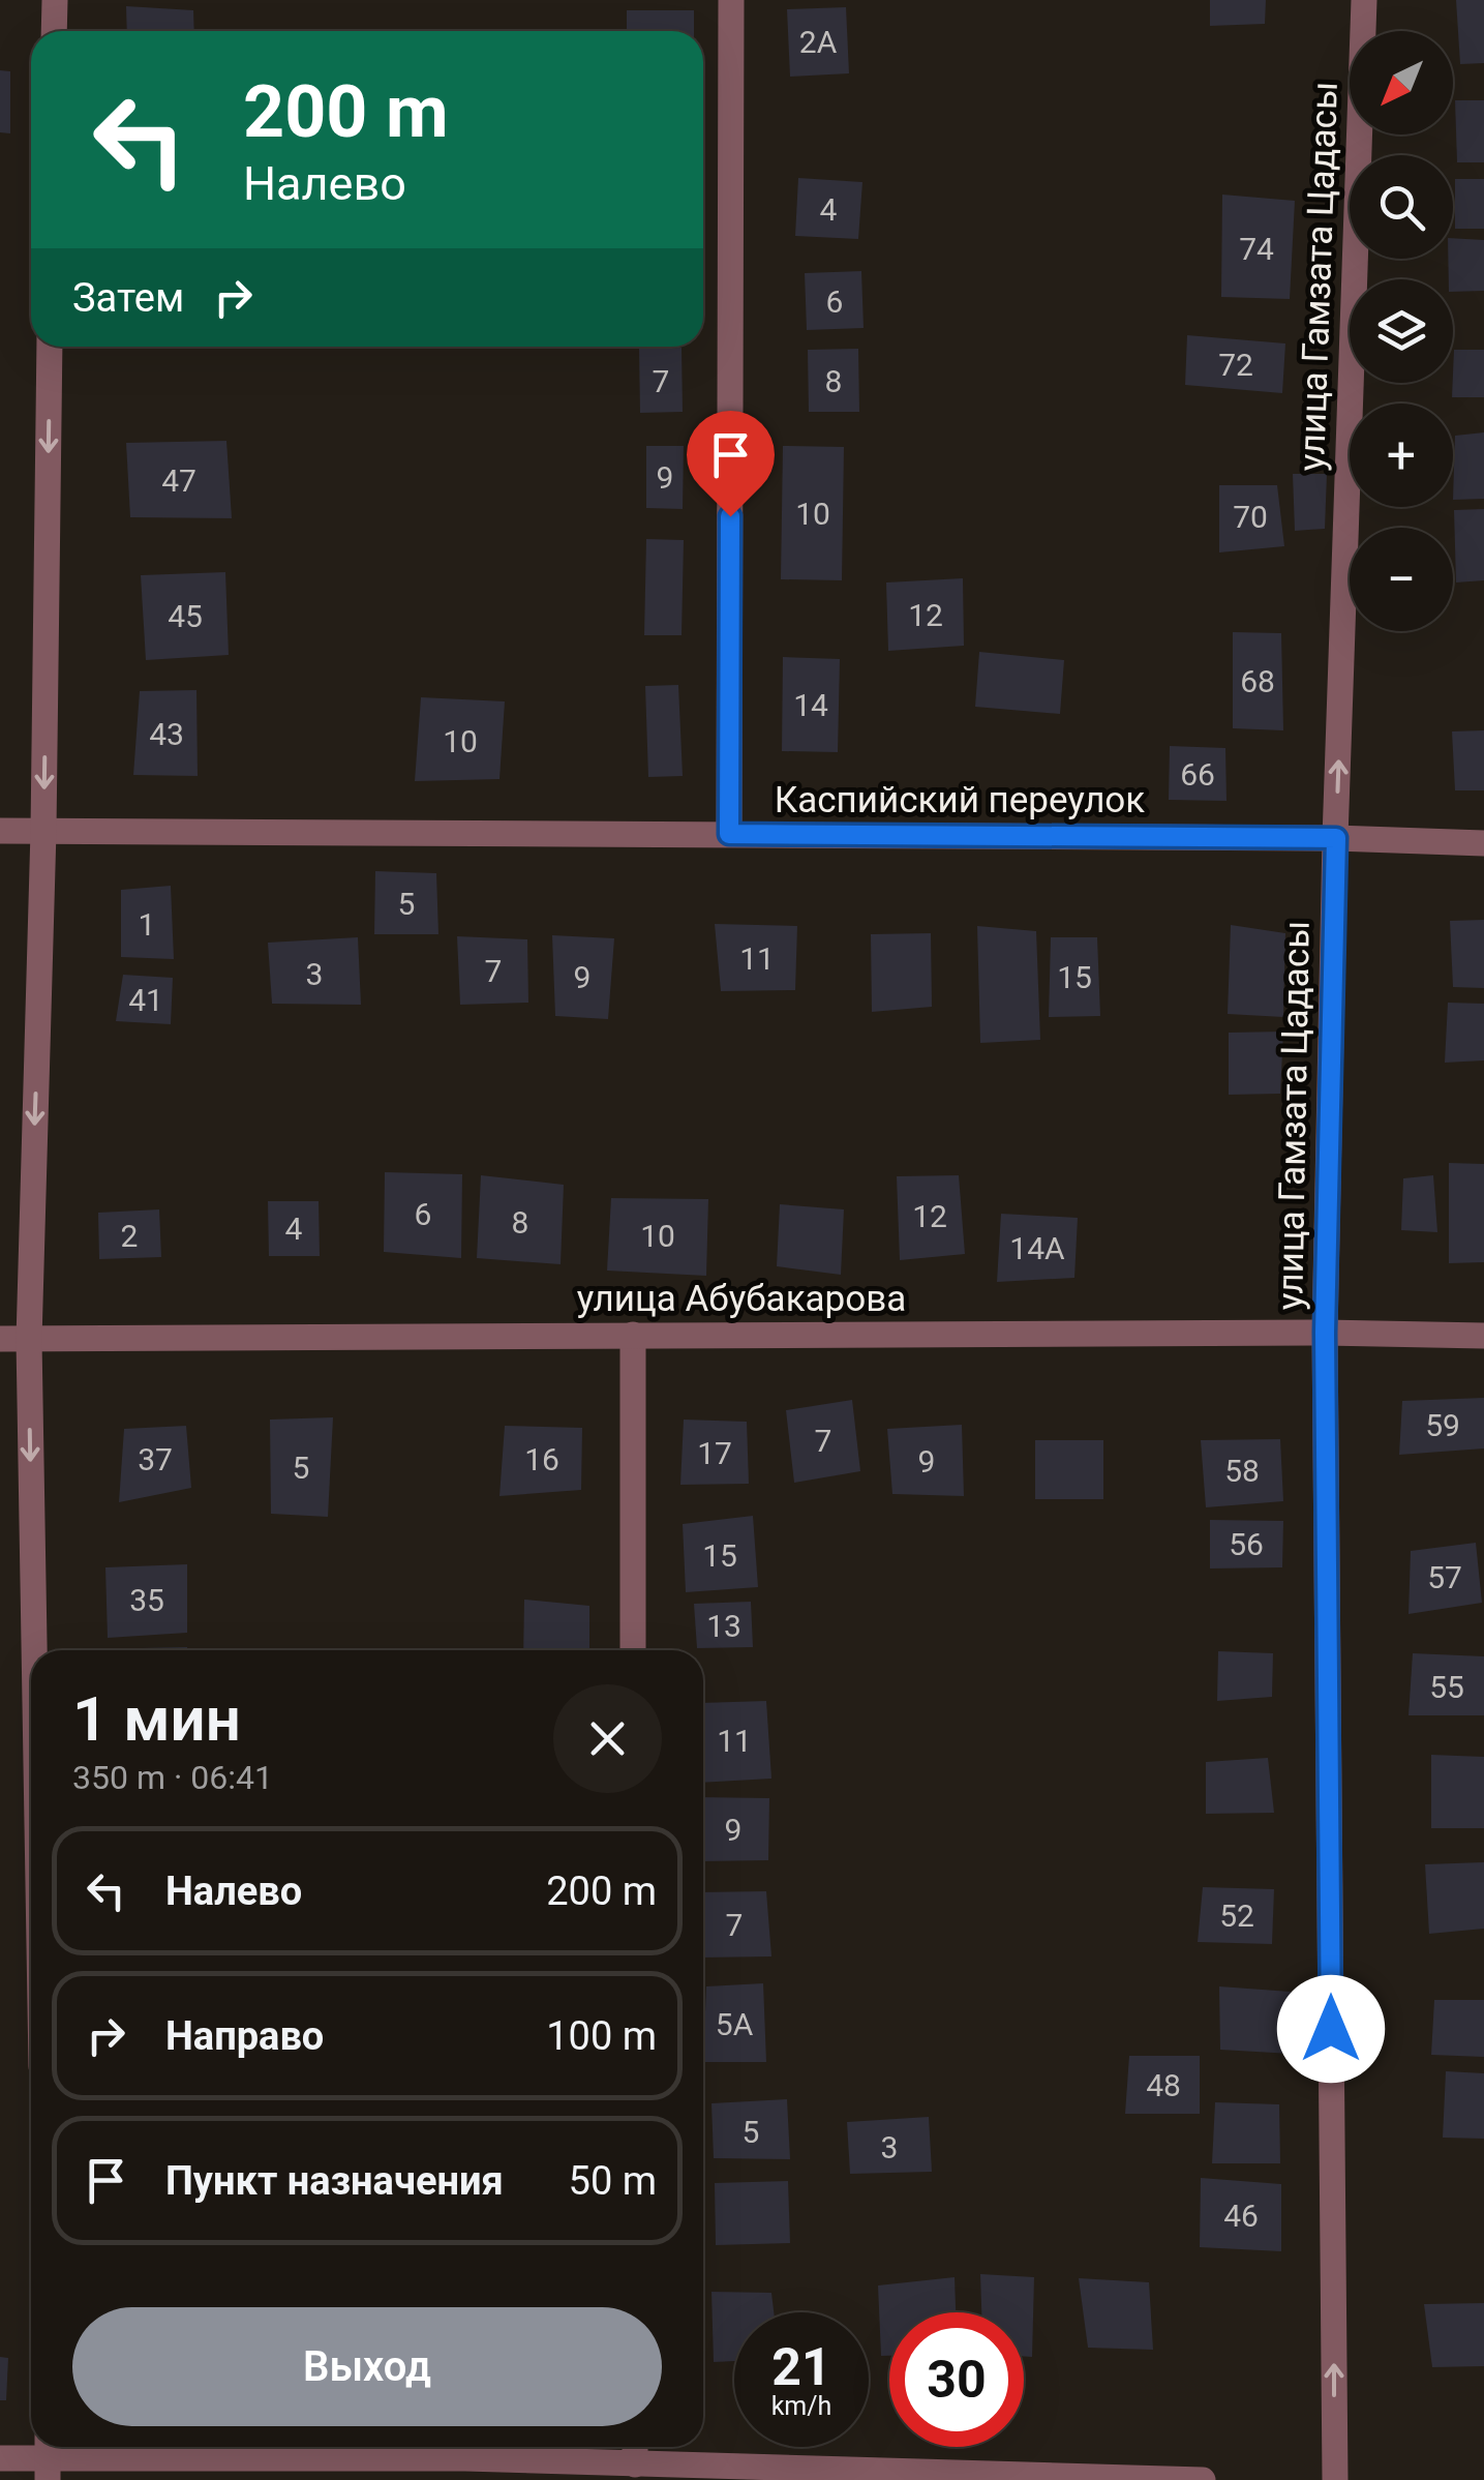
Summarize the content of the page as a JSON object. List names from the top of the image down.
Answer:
{
  "streets": {
    "street": ["улица Гамзата Цадасы", "Каспийский переулок", "улица Абубакарова"]
  },
  "crossings": [
    ["улица Гамзата Цадасы", "Каспийский переулок"],
    ["улица Гамзата Цадасы", "улица Абубакарова"]
  ],
  "one_way": ["улица Гамзата Цадасы"],
  "house_numbers": [
    "2А",
    "4",
    "74",
    "6",
    "72",
    "7",
    "8",
    "9",
    "47",
    "10",
    "70",
    "12",
    "45",
    "68",
    "14",
    "43",
    "10",
    "66",
    "5",
    "1",
    "11",
    "7",
    "3",
    "9",
    "15",
    "41",
    "6",
    "12",
    "8",
    "4",
    "2",
    "10",
    "14А",
    "59",
    "7",
    "17",
    "37",
    "16",
    "9",
    "5",
    "58",
    "56",
    "15",
    "57",
    "35",
    "13",
    "55",
    "11",
    "9",
    "52",
    "7",
    "5А",
    "48",
    "5",
    "3",
    "46"
  ],
  "north": "bottom left",
  "page": {
    "map_buttons": ["+", "−"],
    "turn": ["200 m", "Налево"],
    "then": "Затем",
    "heading": ["1 мин", "350 m · 06:41"],
    "list": [
      {
        "name": "Налево",
        "value": "200 m"
      },
      {
        "name": "Направо",
        "value": "100 m"
      },
      {
        "name": "Пункт назначения",
        "value": "50 m"
      }
    ],
    "buttons": "Выход",
    "speed": "21 km/h",
    "limit": "30"
  }
}
